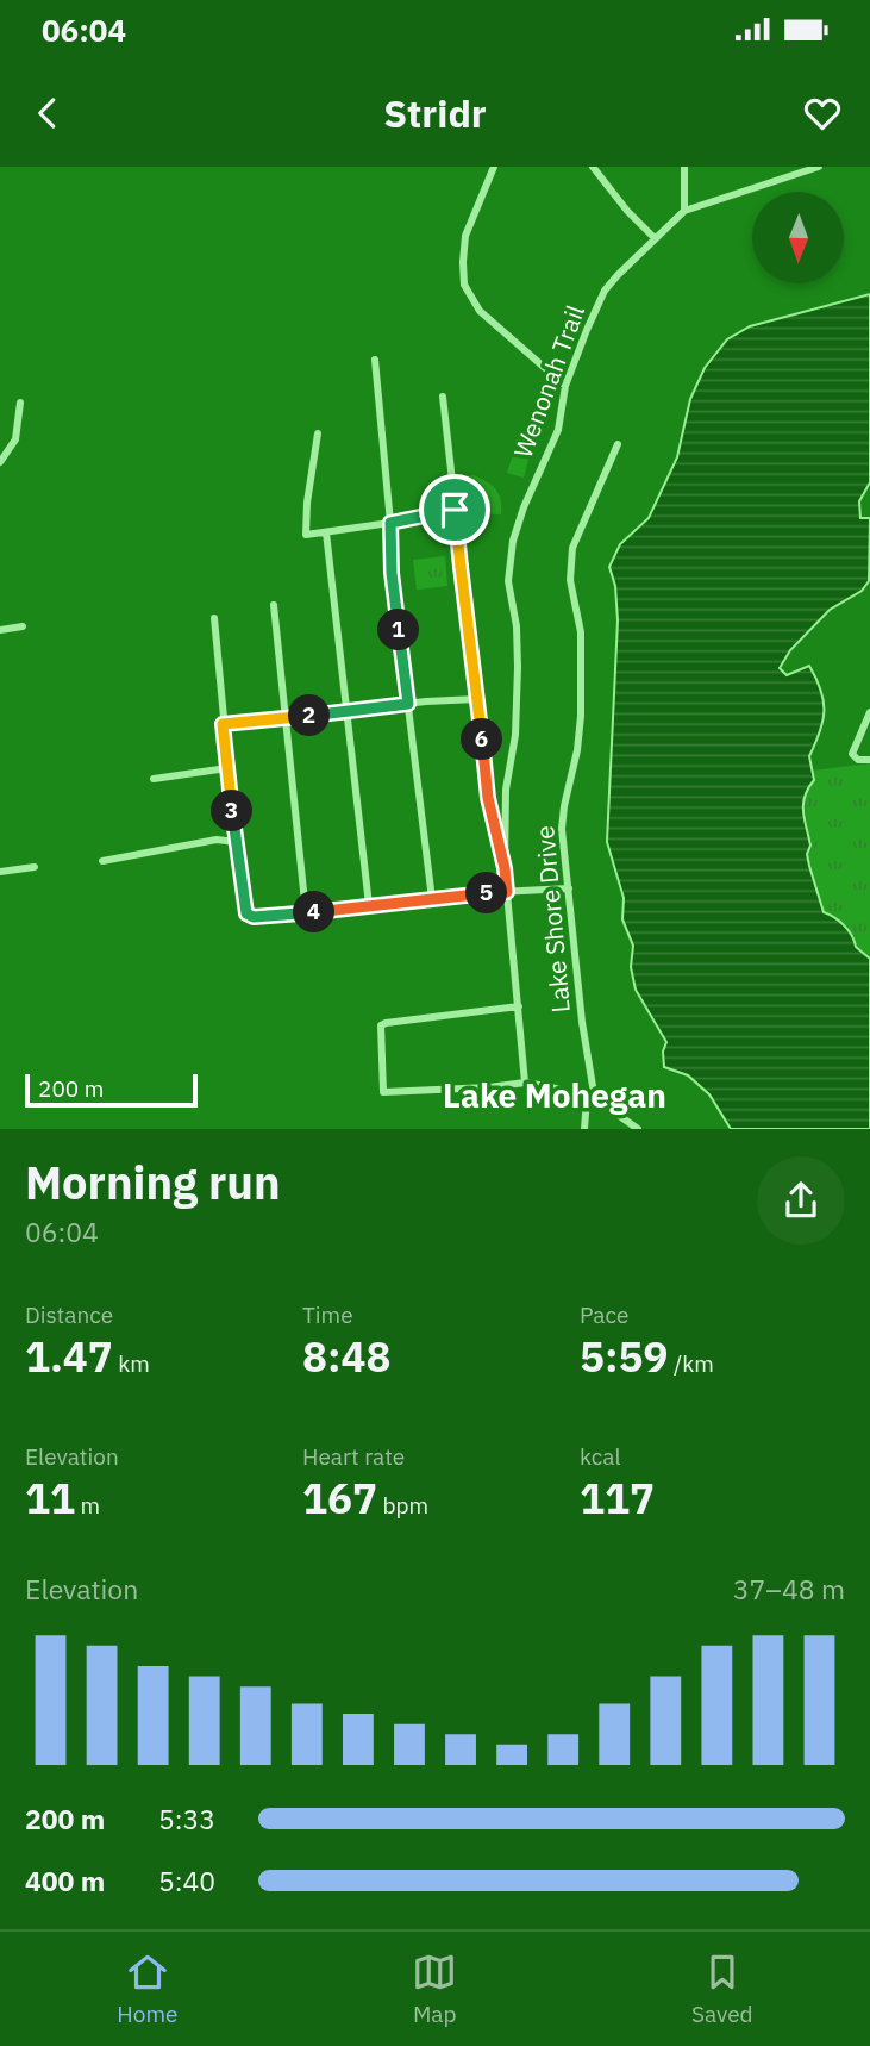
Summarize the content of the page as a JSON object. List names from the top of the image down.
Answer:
{
  "streets": {
    "street": ["Wenonah Trail", "Lake Shore Drive"]
  },
  "districts": ["Lake Mohegan"],
  "scale_bar": "200 m",
  "north": "bottom",
  "page": {
    "status": "06:04",
    "header": "Stridr",
    "pins": [
      "1",
      "2",
      "6",
      "3",
      "5",
      "4"
    ],
    "scale": "200 m",
    "heading": ["Morning run", "06:04"],
    "stats": [
      ["Distance", "1.47 km"],
      ["Time", "8:48"],
      ["Pace", "5:59 /km"],
      ["Elevation", "11 m"],
      ["Heart rate", "167 bpm"],
      ["kcal", "117"]
    ],
    "chart": ["Elevation", "37–48 m"],
    "list": [
      {
        "name": "200 m",
        "note": "5:33"
      },
      {
        "name": "400 m",
        "note": "5:40"
      }
    ],
    "tabs": ["Home", "Map", "Saved"]
  }
}
